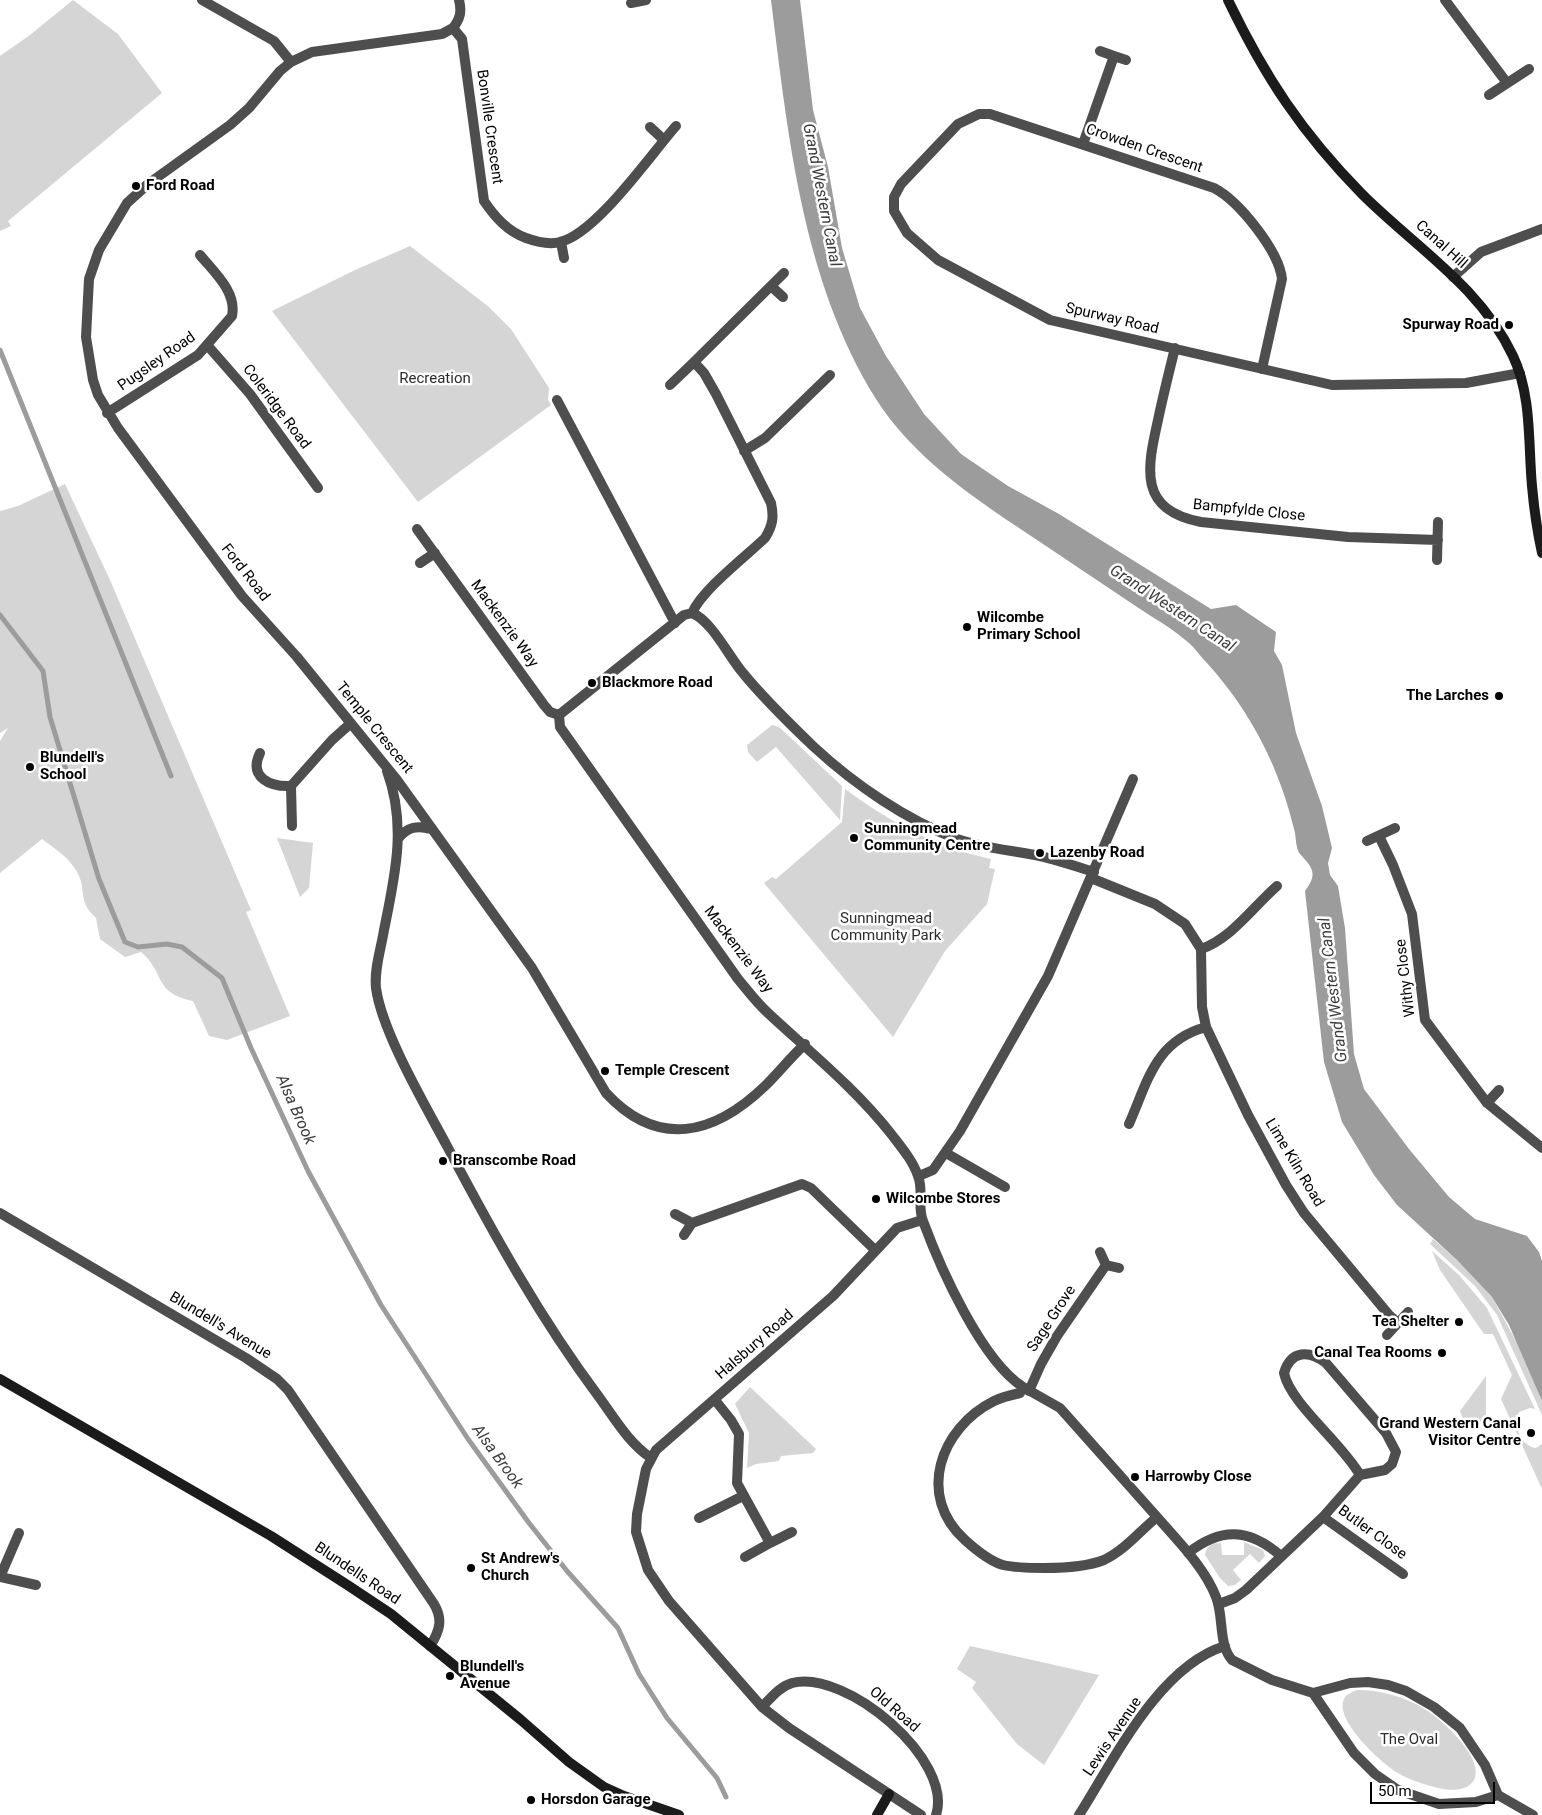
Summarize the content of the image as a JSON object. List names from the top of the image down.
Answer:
{
  "streets": {
    "street": [
      "Bonville Crescent",
      "Crowden Crescent",
      "Canal Hill",
      "Spurway Road",
      "Pugsley Road",
      "Coleridge Road",
      "Bampfylde Close",
      "Ford Road",
      "Mackenzie Way",
      "Temple Crescent",
      "Withy Close",
      "Lime Kiln Road",
      "Sage Grove",
      "Blundell's Avenue",
      "Halsbury Road",
      "Butler Close",
      "Blundells Road",
      "Old Road",
      "Lewis Avenue"
    ]
  },
  "crossings": [
    ["Bonville Crescent", "Ford Road"],
    ["Crowden Crescent", "Spurway Road"],
    ["Canal Hill", "Spurway Road"],
    ["Spurway Road", "Bampfylde Close"],
    ["Pugsley Road", "Coleridge Road"],
    ["Pugsley Road", "Ford Road"],
    ["Ford Road", "Temple Crescent"],
    ["Mackenzie Way", "Temple Crescent"],
    ["Mackenzie Way", "Sage Grove"],
    ["Mackenzie Way", "Halsbury Road"],
    ["Blundell's Avenue", "Blundells Road"]
  ],
  "water": ["Grand Western Canal", "Alsa Brook"],
  "parks": ["Recreation", "Sunningmead Community Park", "The Oval"],
  "places": [
    "Ford Road",
    "Spurway Road",
    "Wilcombe Primary School",
    "Blackmore Road",
    "The Larches",
    "Blundell's School",
    "Sunningmead Community Centre",
    "Lazenby Road",
    "Temple Crescent",
    "Branscombe Road",
    "Wilcombe Stores",
    "Tea Shelter",
    "Canal Tea Rooms",
    "Grand Western Canal Visitor Centre",
    "Harrowby Close",
    "St Andrew's Church",
    "Blundell's Avenue",
    "Horsdon Garage"
  ],
  "scale_bar": "50 m"
}
